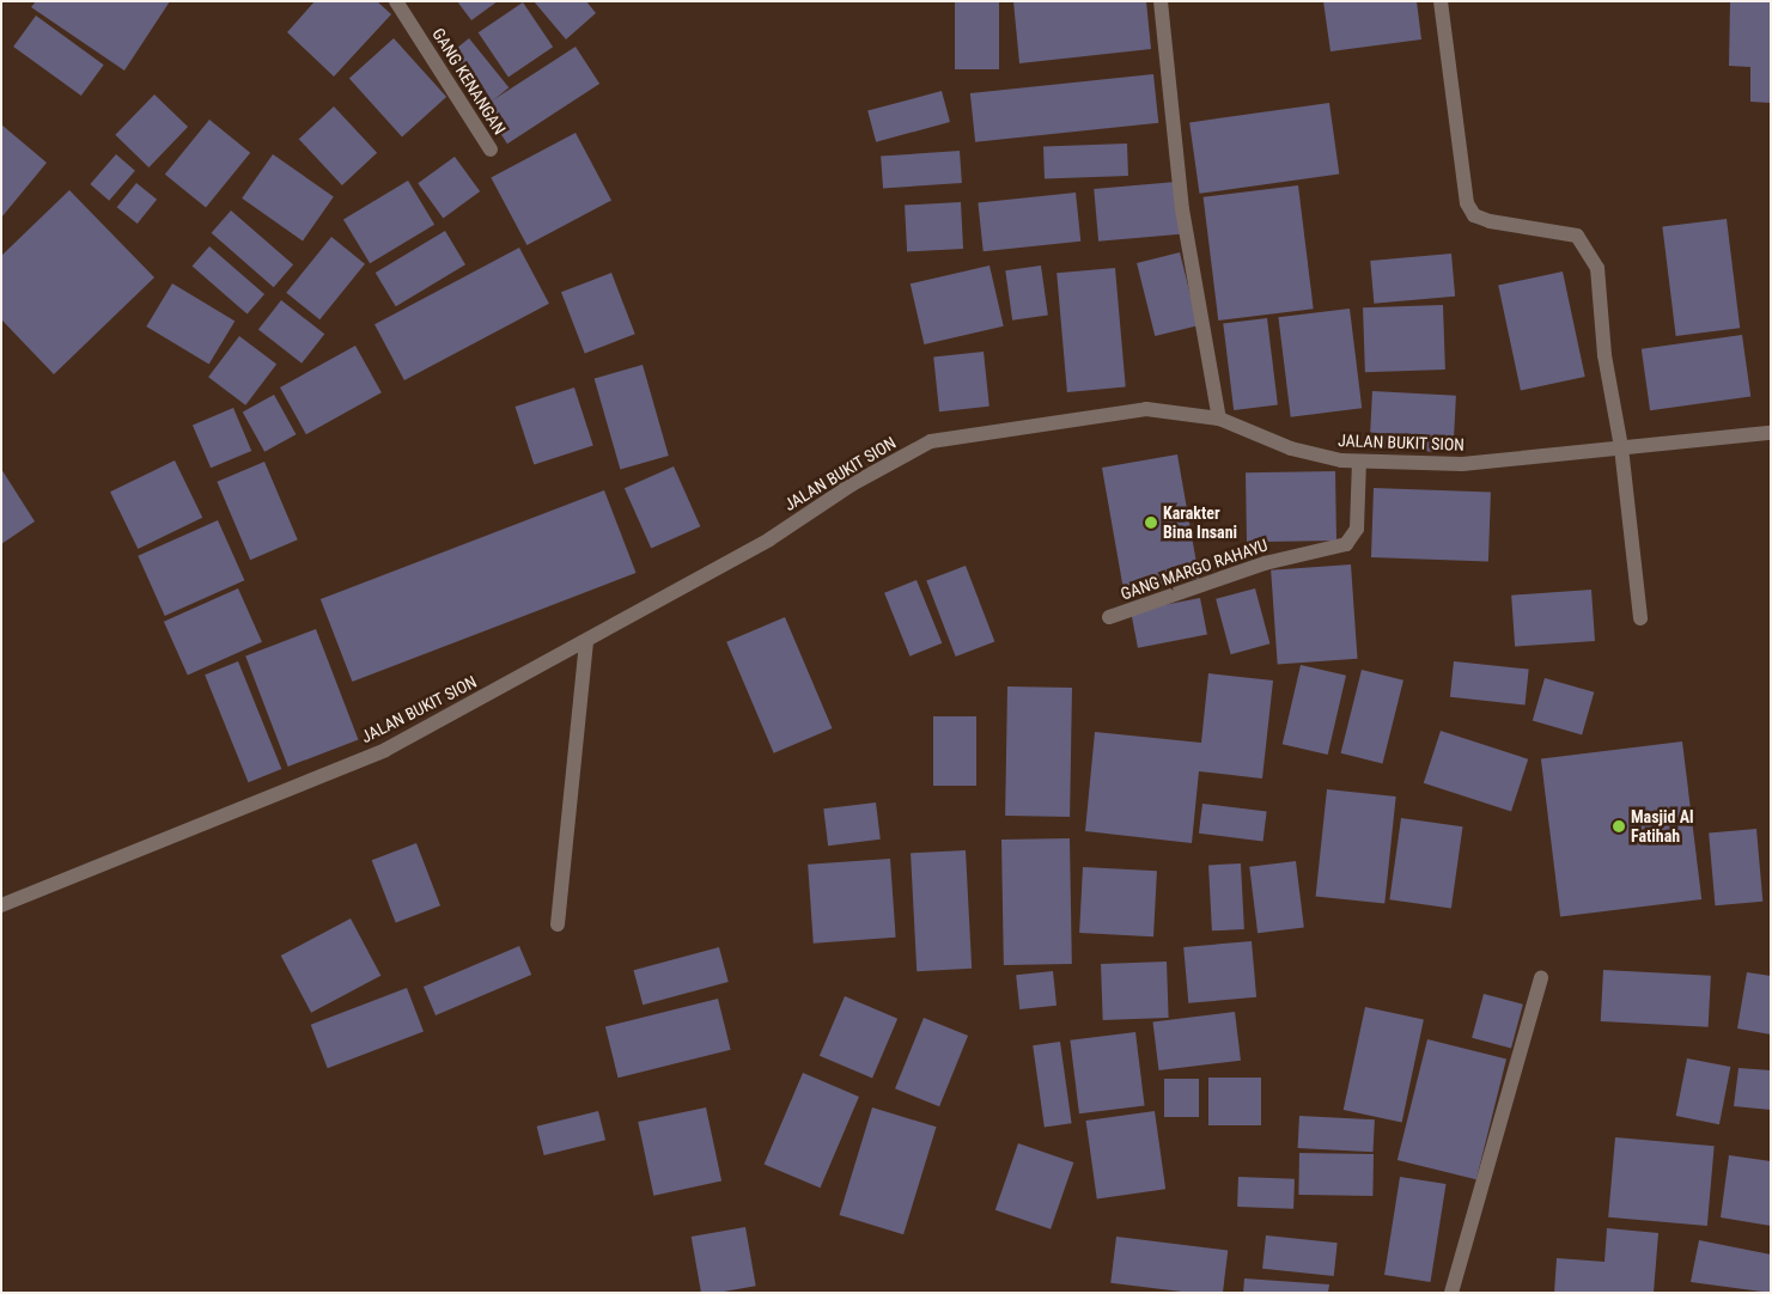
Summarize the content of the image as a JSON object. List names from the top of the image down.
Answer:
{
  "streets": {
    "street": ["GANG KENANGAN", "JALAN BUKIT SION", "GANG MARGO RAHAYU"]
  },
  "crossings": [
    ["JALAN BUKIT SION", "GANG MARGO RAHAYU"]
  ],
  "places": ["Karakter Bina Insani", "Masjid Al Fatihah"]
}
